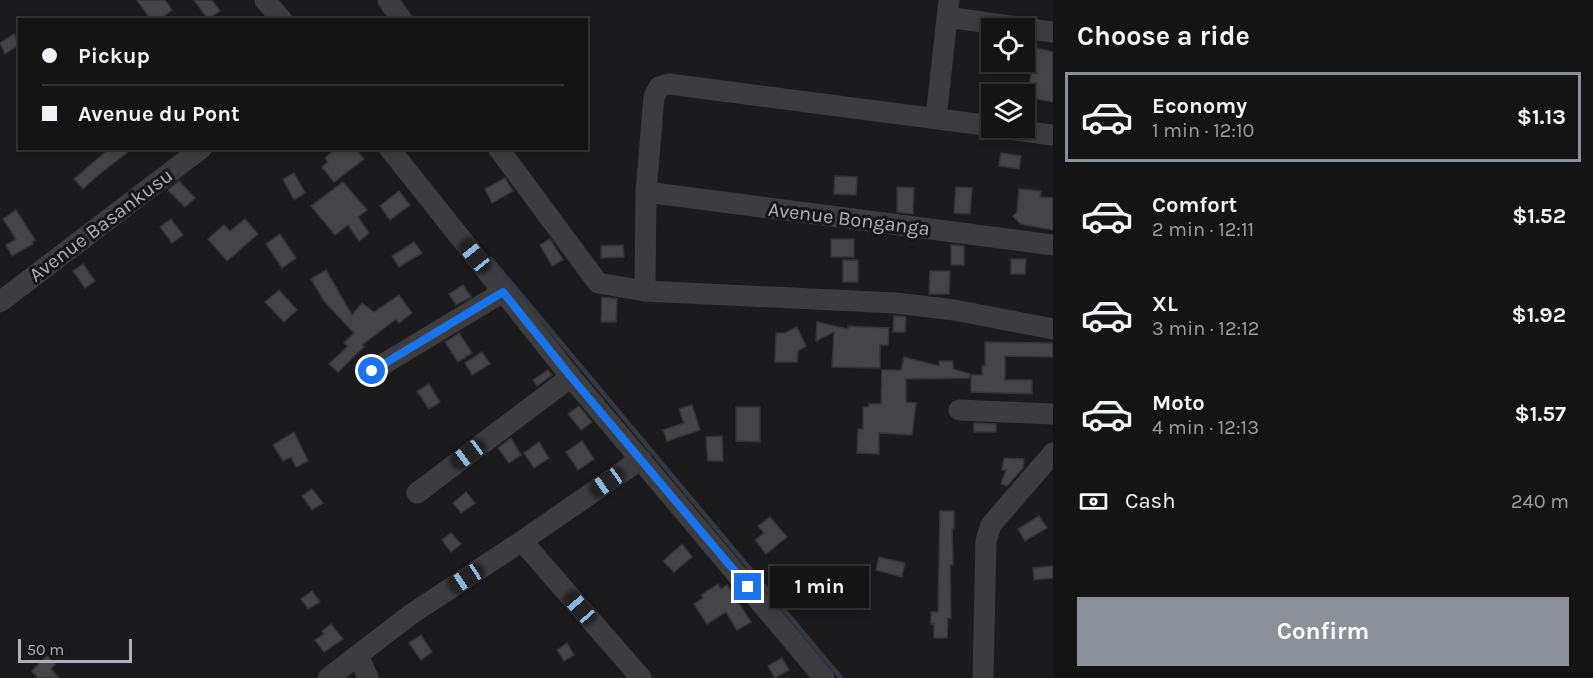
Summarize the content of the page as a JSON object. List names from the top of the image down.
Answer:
{
  "streets": {
    "street": ["Avenue Bonganga", "Avenue Basankusu"]
  },
  "scale_bar": "50 m",
  "page": {
    "heading": "Choose a ride",
    "banner": ["Pickup", "Avenue du Pont"],
    "list": [
      {
        "name": "Economy",
        "note": "1 min · 12:10",
        "value": "$1.13"
      },
      {
        "name": "Comfort",
        "note": "2 min · 12:11",
        "value": "$1.52"
      },
      {
        "name": "XL",
        "note": "3 min · 12:12",
        "value": "$1.92"
      },
      {
        "name": "Moto",
        "note": "4 min · 12:13",
        "value": "$1.57"
      }
    ],
    "pay": ["Cash", "240 m"],
    "bubble": "1 min",
    "buttons": "Confirm",
    "scale": "50 m"
  }
}
